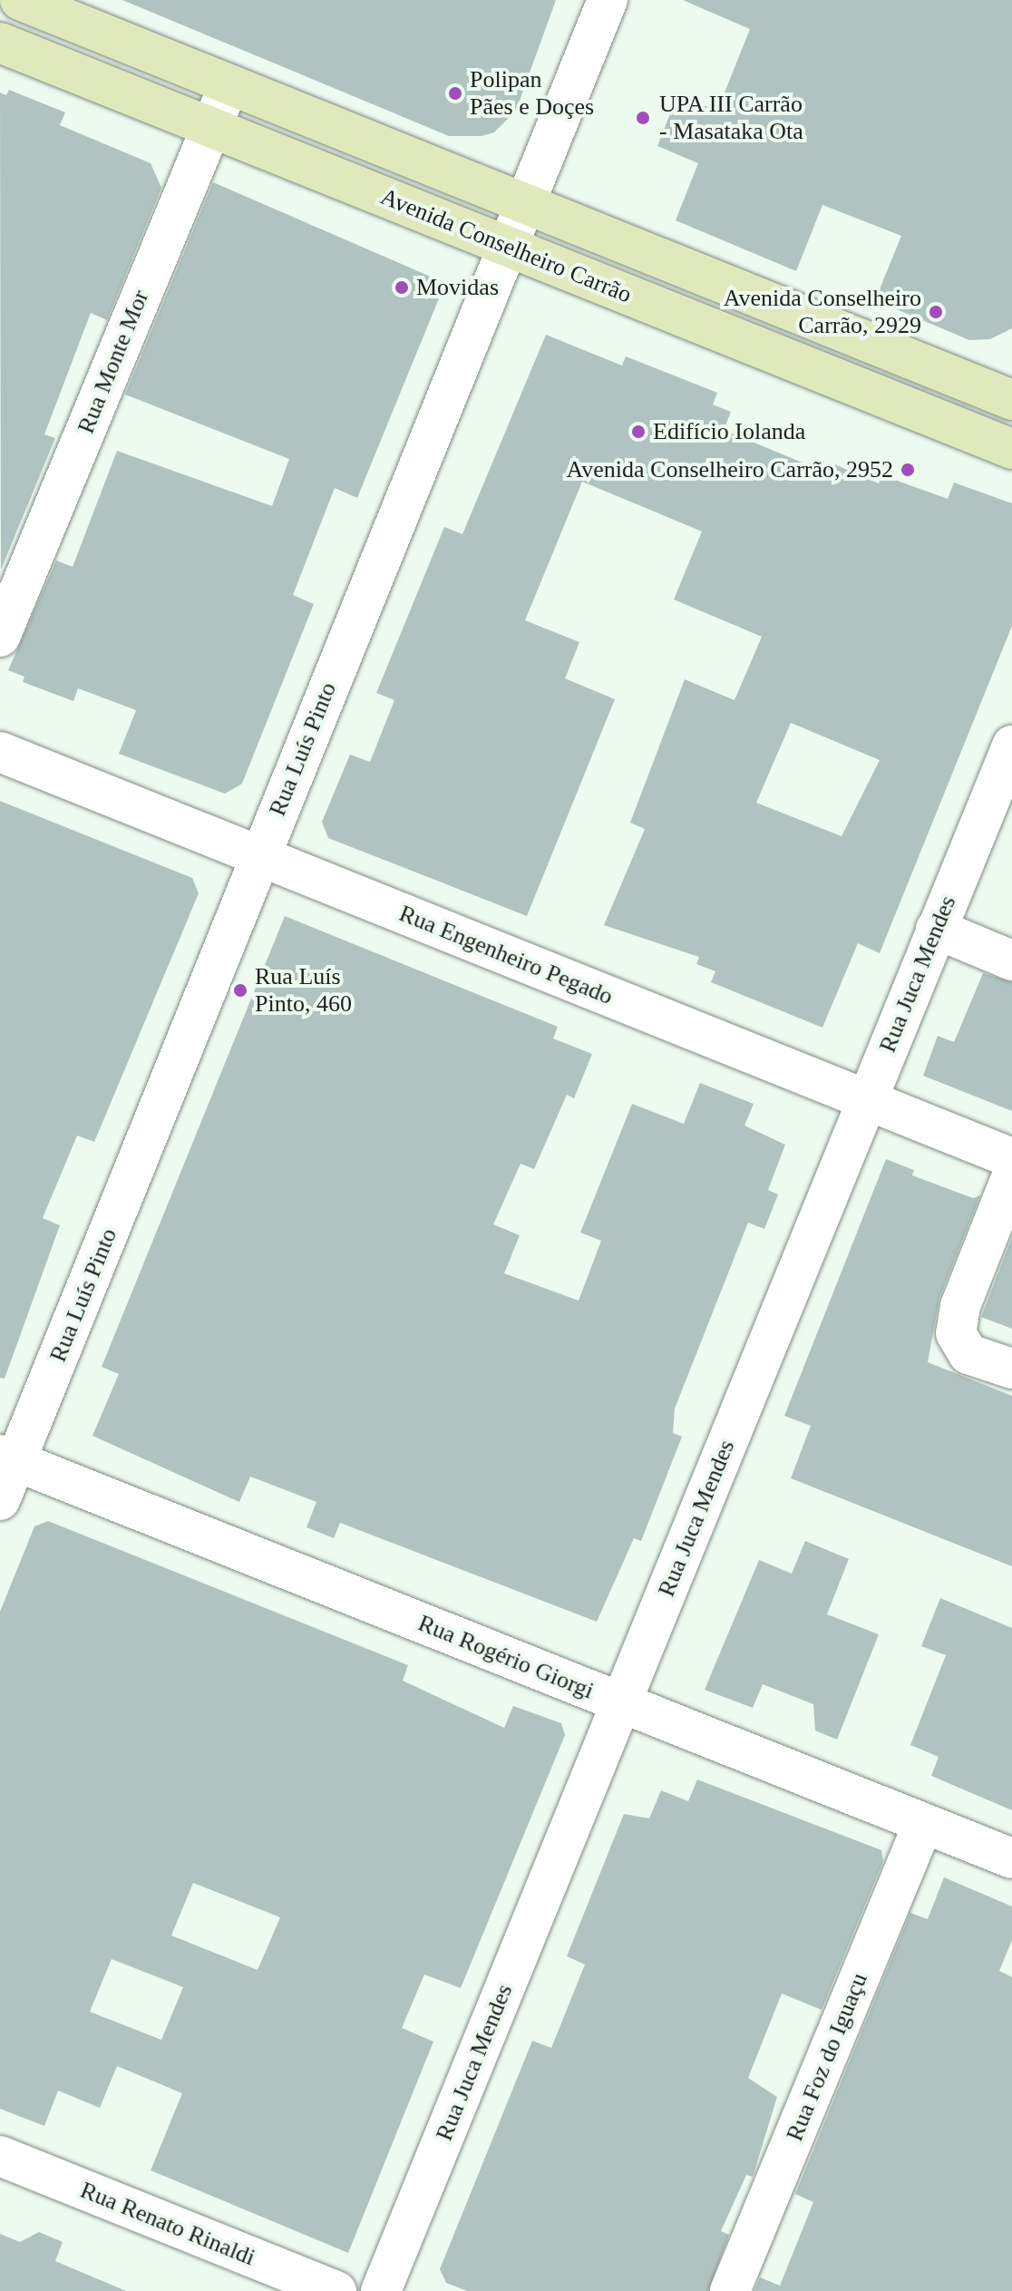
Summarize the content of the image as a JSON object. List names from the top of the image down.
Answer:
{
  "streets": {
    "main road": ["Avenida Conselheiro Carrão"],
    "street": [
      "Rua Monte Mor",
      "Rua Luís Pinto",
      "Rua Engenheiro Pegado",
      "Rua Juca Mendes",
      "Rua Rogério Giorgi",
      "Rua Foz do Iguaçu",
      "Rua Renato Rinaldi"
    ]
  },
  "crossings": [
    ["Avenida Conselheiro Carrão", "Rua Monte Mor"],
    ["Avenida Conselheiro Carrão", "Rua Luís Pinto"],
    ["Rua Luís Pinto", "Rua Engenheiro Pegado"],
    ["Rua Luís Pinto", "Rua Rogério Giorgi"],
    ["Rua Engenheiro Pegado", "Rua Juca Mendes"],
    ["Rua Juca Mendes", "Rua Rogério Giorgi"],
    ["Rua Rogério Giorgi", "Rua Foz do Iguaçu"]
  ],
  "places": [
    "Polipan Pães e Doçes",
    "UPA III Carrão - Masataka Ota",
    "Movidas",
    "Avenida Conselheiro Carrão, 2929",
    "Edifício Iolanda",
    "Avenida Conselheiro Carrão, 2952",
    "Rua Luís Pinto, 460"
  ]
}
